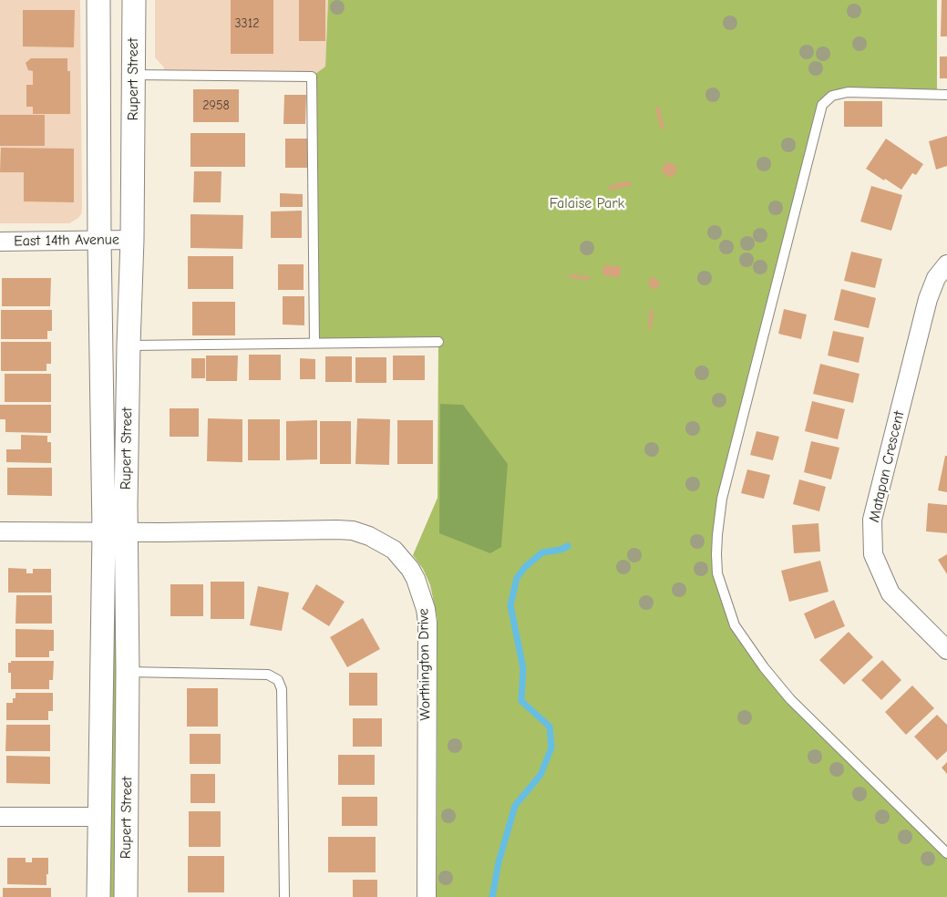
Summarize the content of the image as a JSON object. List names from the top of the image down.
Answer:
{
  "streets": {
    "street": [
      "Rupert Street",
      "East 14th Avenue",
      "Matapan Crescent",
      "Worthington Drive"
    ]
  },
  "crossings": [
    ["Rupert Street", "East 14th Avenue"],
    ["Rupert Street", "Worthington Drive"]
  ],
  "parks": ["Falaise Park"],
  "house_numbers": ["3312", "2958"]
}
